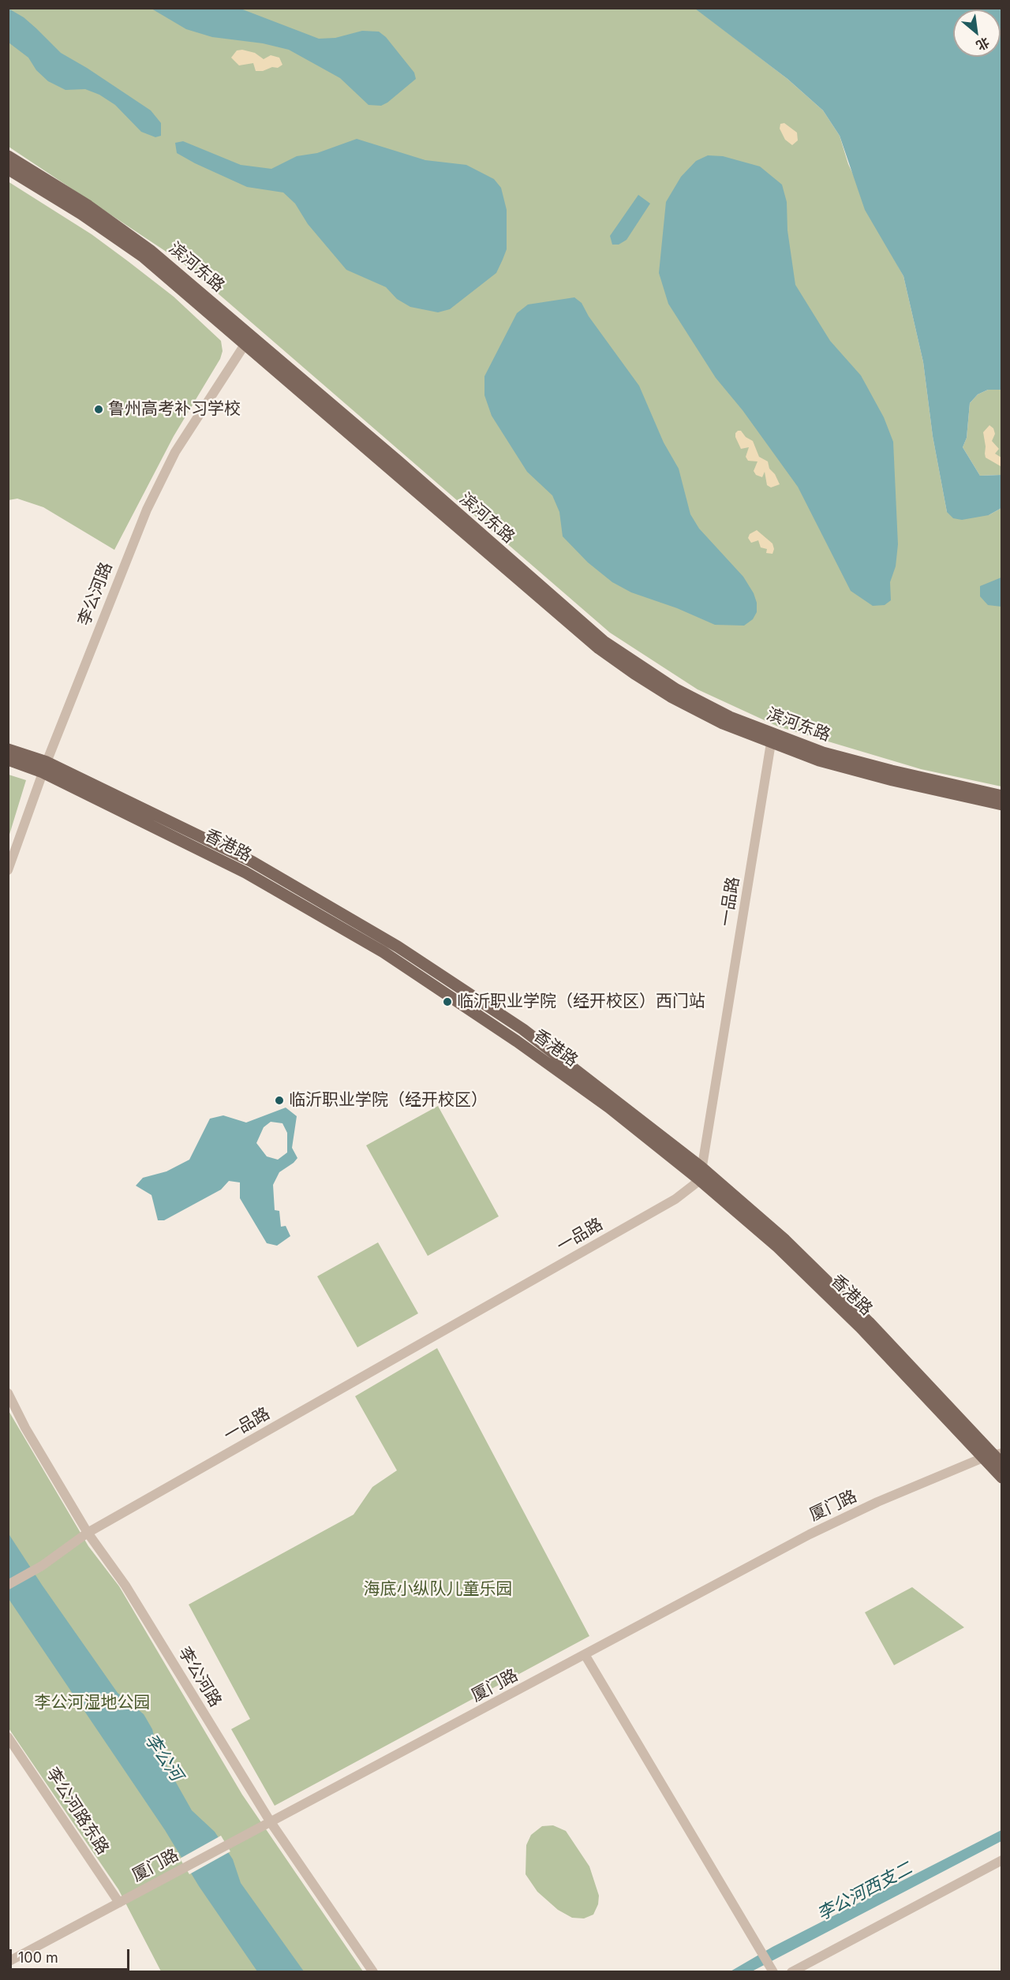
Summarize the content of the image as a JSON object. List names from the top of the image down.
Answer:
{
  "streets": {
    "main road": ["滨河东路", "香港路"],
    "street": [
      "李公河路",
      "一品路",
      "厦门路",
      "李公河路东路"
    ]
  },
  "crossings": [
    ["滨河东路", "李公河路"],
    ["滨河东路", "一品路"],
    ["李公河路", "香港路"],
    ["李公河路", "一品路"],
    ["李公河路", "厦门路"],
    ["香港路", "一品路"],
    ["香港路", "厦门路"],
    ["厦门路", "李公河路东路"]
  ],
  "water": ["李公河", "李公河西支二"],
  "parks": ["海底小纵队儿童乐园", "李公河湿地公园"],
  "places": ["鲁州高考补习学校", "临沂职业学院（经开校区）西门站", "临沂职业学院（经开校区）"],
  "scale_bar": "100 m",
  "north": "bottom right"
}
